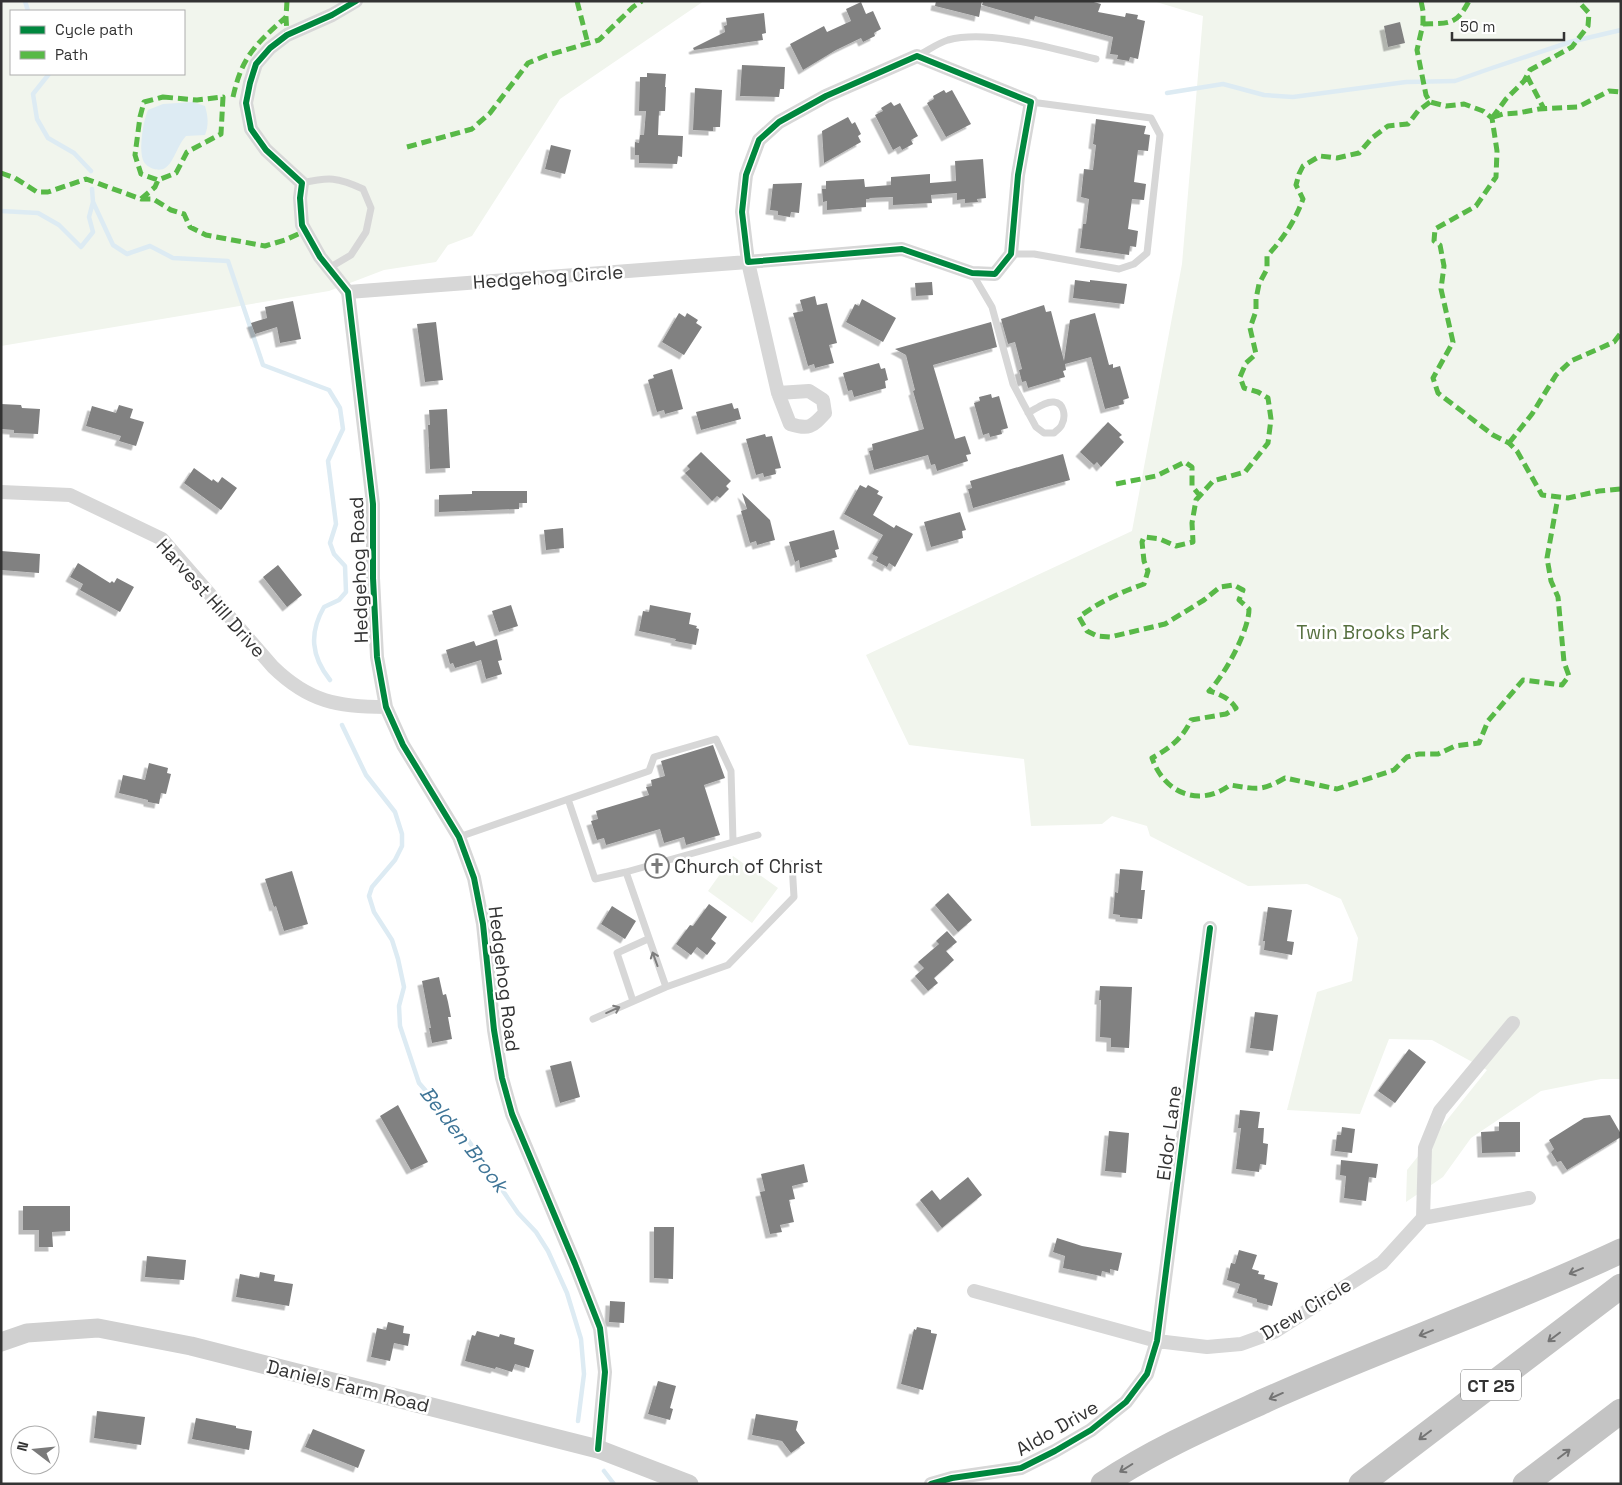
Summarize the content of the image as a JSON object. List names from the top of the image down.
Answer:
{
  "streets": {
    "highway": ["CT 25"],
    "main road": ["Daniels Farm Road"],
    "street": [
      "Hedgehog Circle",
      "Hedgehog Road",
      "Harvest Hill Drive",
      "Eldor Lane",
      "Drew Circle",
      "Aldo Drive"
    ]
  },
  "crossings": [
    ["Hedgehog Circle", "Hedgehog Road"],
    ["Hedgehog Road", "Harvest Hill Drive"],
    ["Hedgehog Road", "Daniels Farm Road"],
    ["Eldor Lane", "Drew Circle"],
    ["Eldor Lane", "Aldo Drive"],
    ["Drew Circle", "Aldo Drive"]
  ],
  "water": ["Belden Brook"],
  "parks": ["Twin Brooks Park"],
  "places": {
    "church": ["Church of Christ"]
  },
  "legend": ["Cycle path", "Path"],
  "scale_bar": "50 m",
  "north": "left"
}
